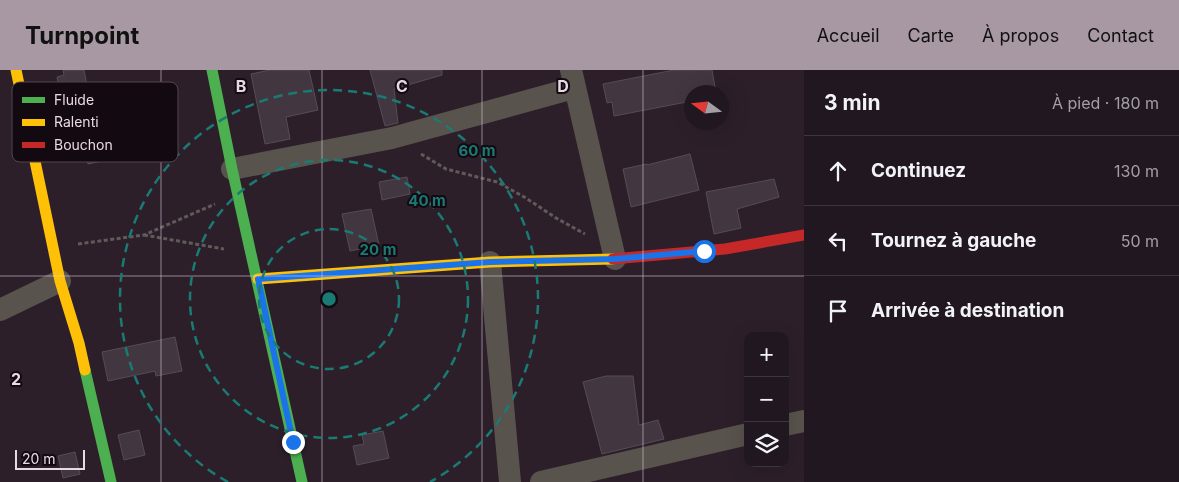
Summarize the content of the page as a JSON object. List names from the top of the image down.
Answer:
{
  "legend": ["Fluide", "Ralenti", "Bouchon"],
  "scale_bar": "20 m",
  "north": "left",
  "page": {
    "header": "Turnpoint",
    "nav": [
      "Accueil",
      "Carte",
      "À propos",
      "Contact"
    ],
    "heading": ["3 min", "À pied · 180 m"],
    "list": [
      ["Continuez", "130 m"],
      ["Tournez à gauche", "50 m"],
      "Arrivée à destination"
    ],
    "map_buttons": ["+", "−"],
    "scale": "20 m"
  },
  "grid": {
    "columns": ["B", "C", "D"],
    "rows": ["2"]
  },
  "rings": ["60 m", "40 m", "20 m"]
}
